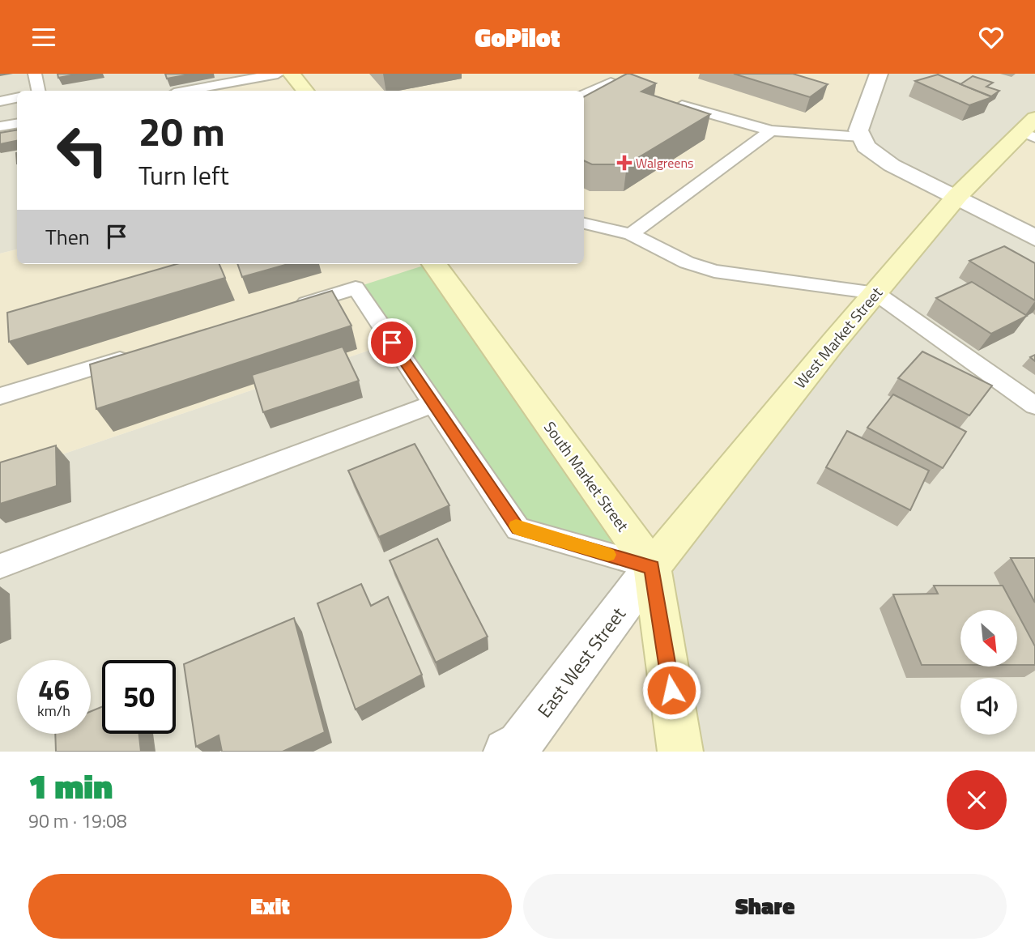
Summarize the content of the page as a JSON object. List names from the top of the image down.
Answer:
{
  "streets": {
    "main road": ["West Market Street", "South Market Street"],
    "street": ["East West Street"]
  },
  "crossings": [
    ["West Market Street", "South Market Street"],
    ["West Market Street", "East West Street"],
    ["South Market Street", "East West Street"]
  ],
  "places": {
    "health": ["Walgreens"]
  },
  "north": "bottom right",
  "page": {
    "header": "GoPilot",
    "turn": ["20 m", "Turn left"],
    "then": "Then",
    "speed": "46 km/h",
    "limit": "50",
    "heading": ["1 min", "90 m · 19:08"],
    "buttons": ["Exit", "Share"]
  }
}
